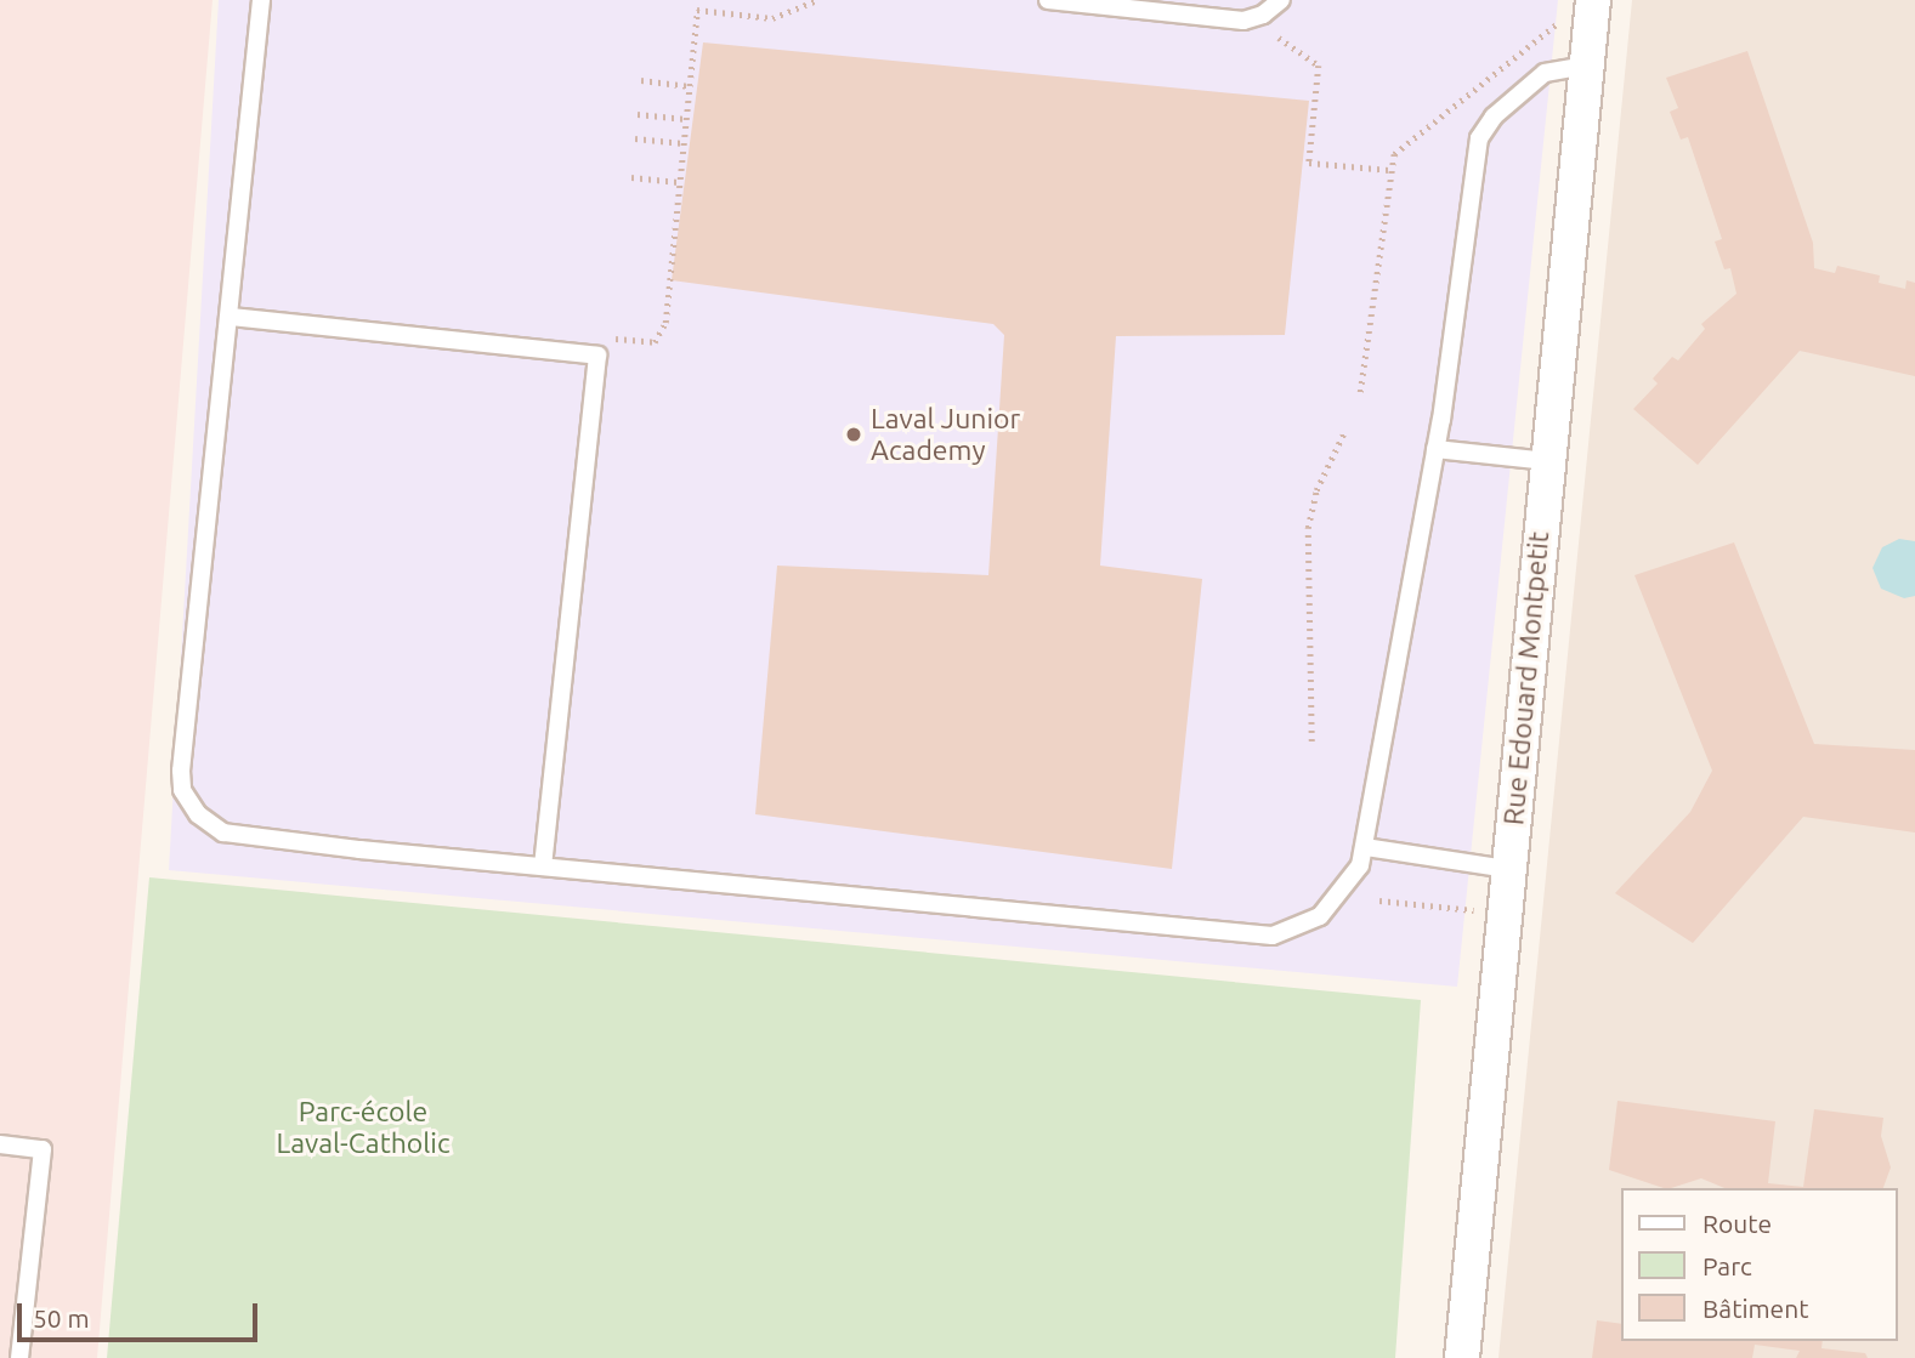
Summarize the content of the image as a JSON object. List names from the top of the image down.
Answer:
{
  "streets": {
    "street": ["Rue Edouard Montpetit"]
  },
  "parks": ["Parc-école Laval-Catholic"],
  "places": ["Laval Junior Academy"],
  "legend": ["Route", "Parc", "Bâtiment"],
  "scale_bar": "50 m"
}
